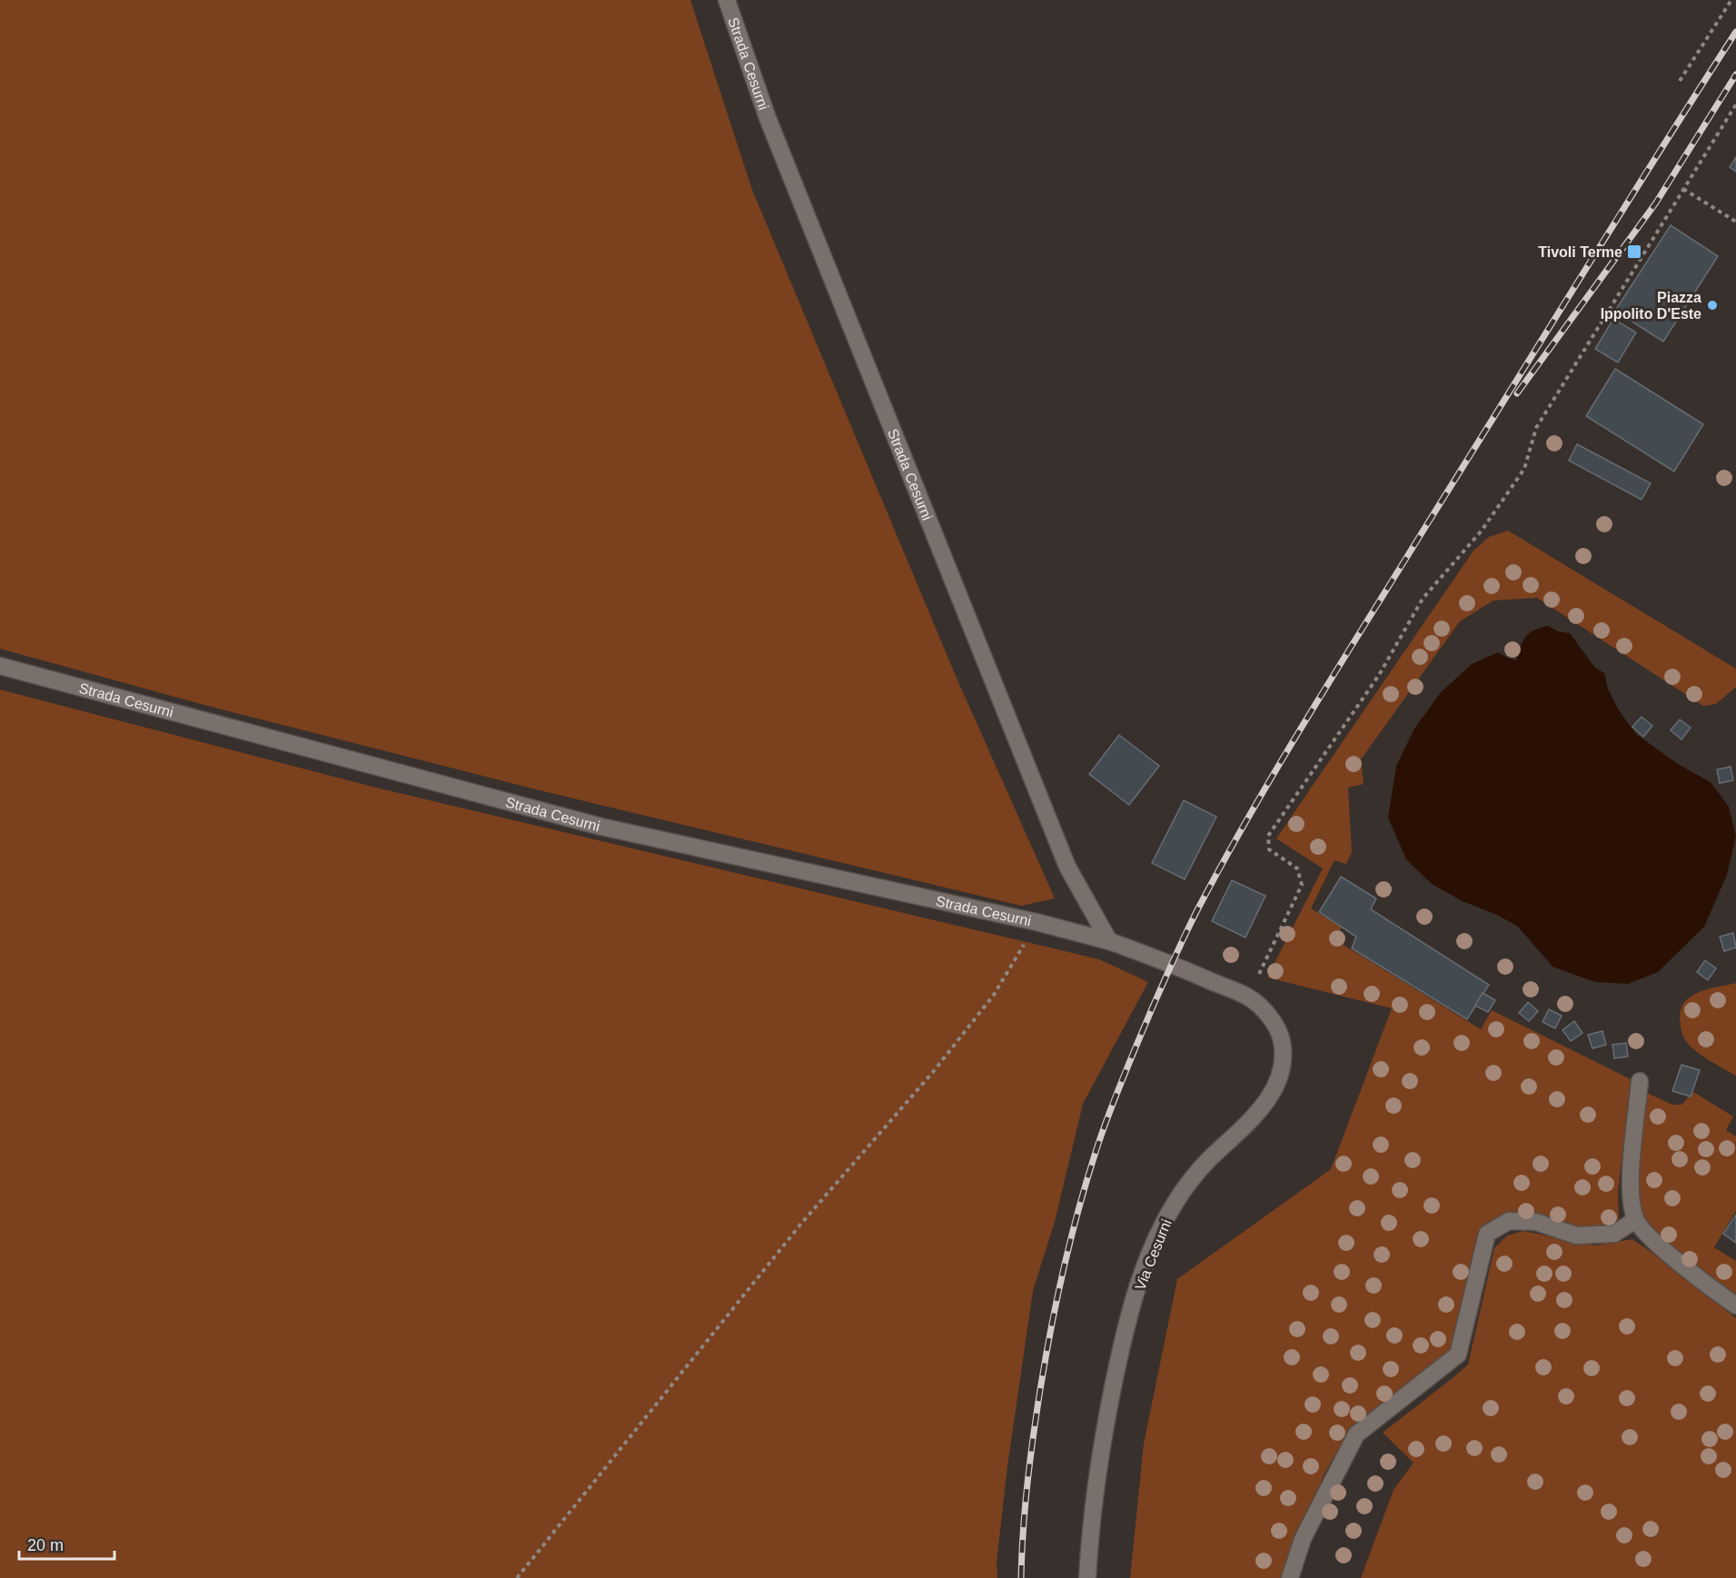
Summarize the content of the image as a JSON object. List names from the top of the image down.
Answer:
{
  "streets": {
    "street": ["Strada Cesurni", "Via Cesurni"]
  },
  "crossings": [
    ["Strada Cesurni", "Via Cesurni"]
  ],
  "places": {
    "transit": ["Tivoli Terme"],
    "other": ["Piazza Ippolito D'Este"]
  },
  "scale_bar": "20 m"
}
